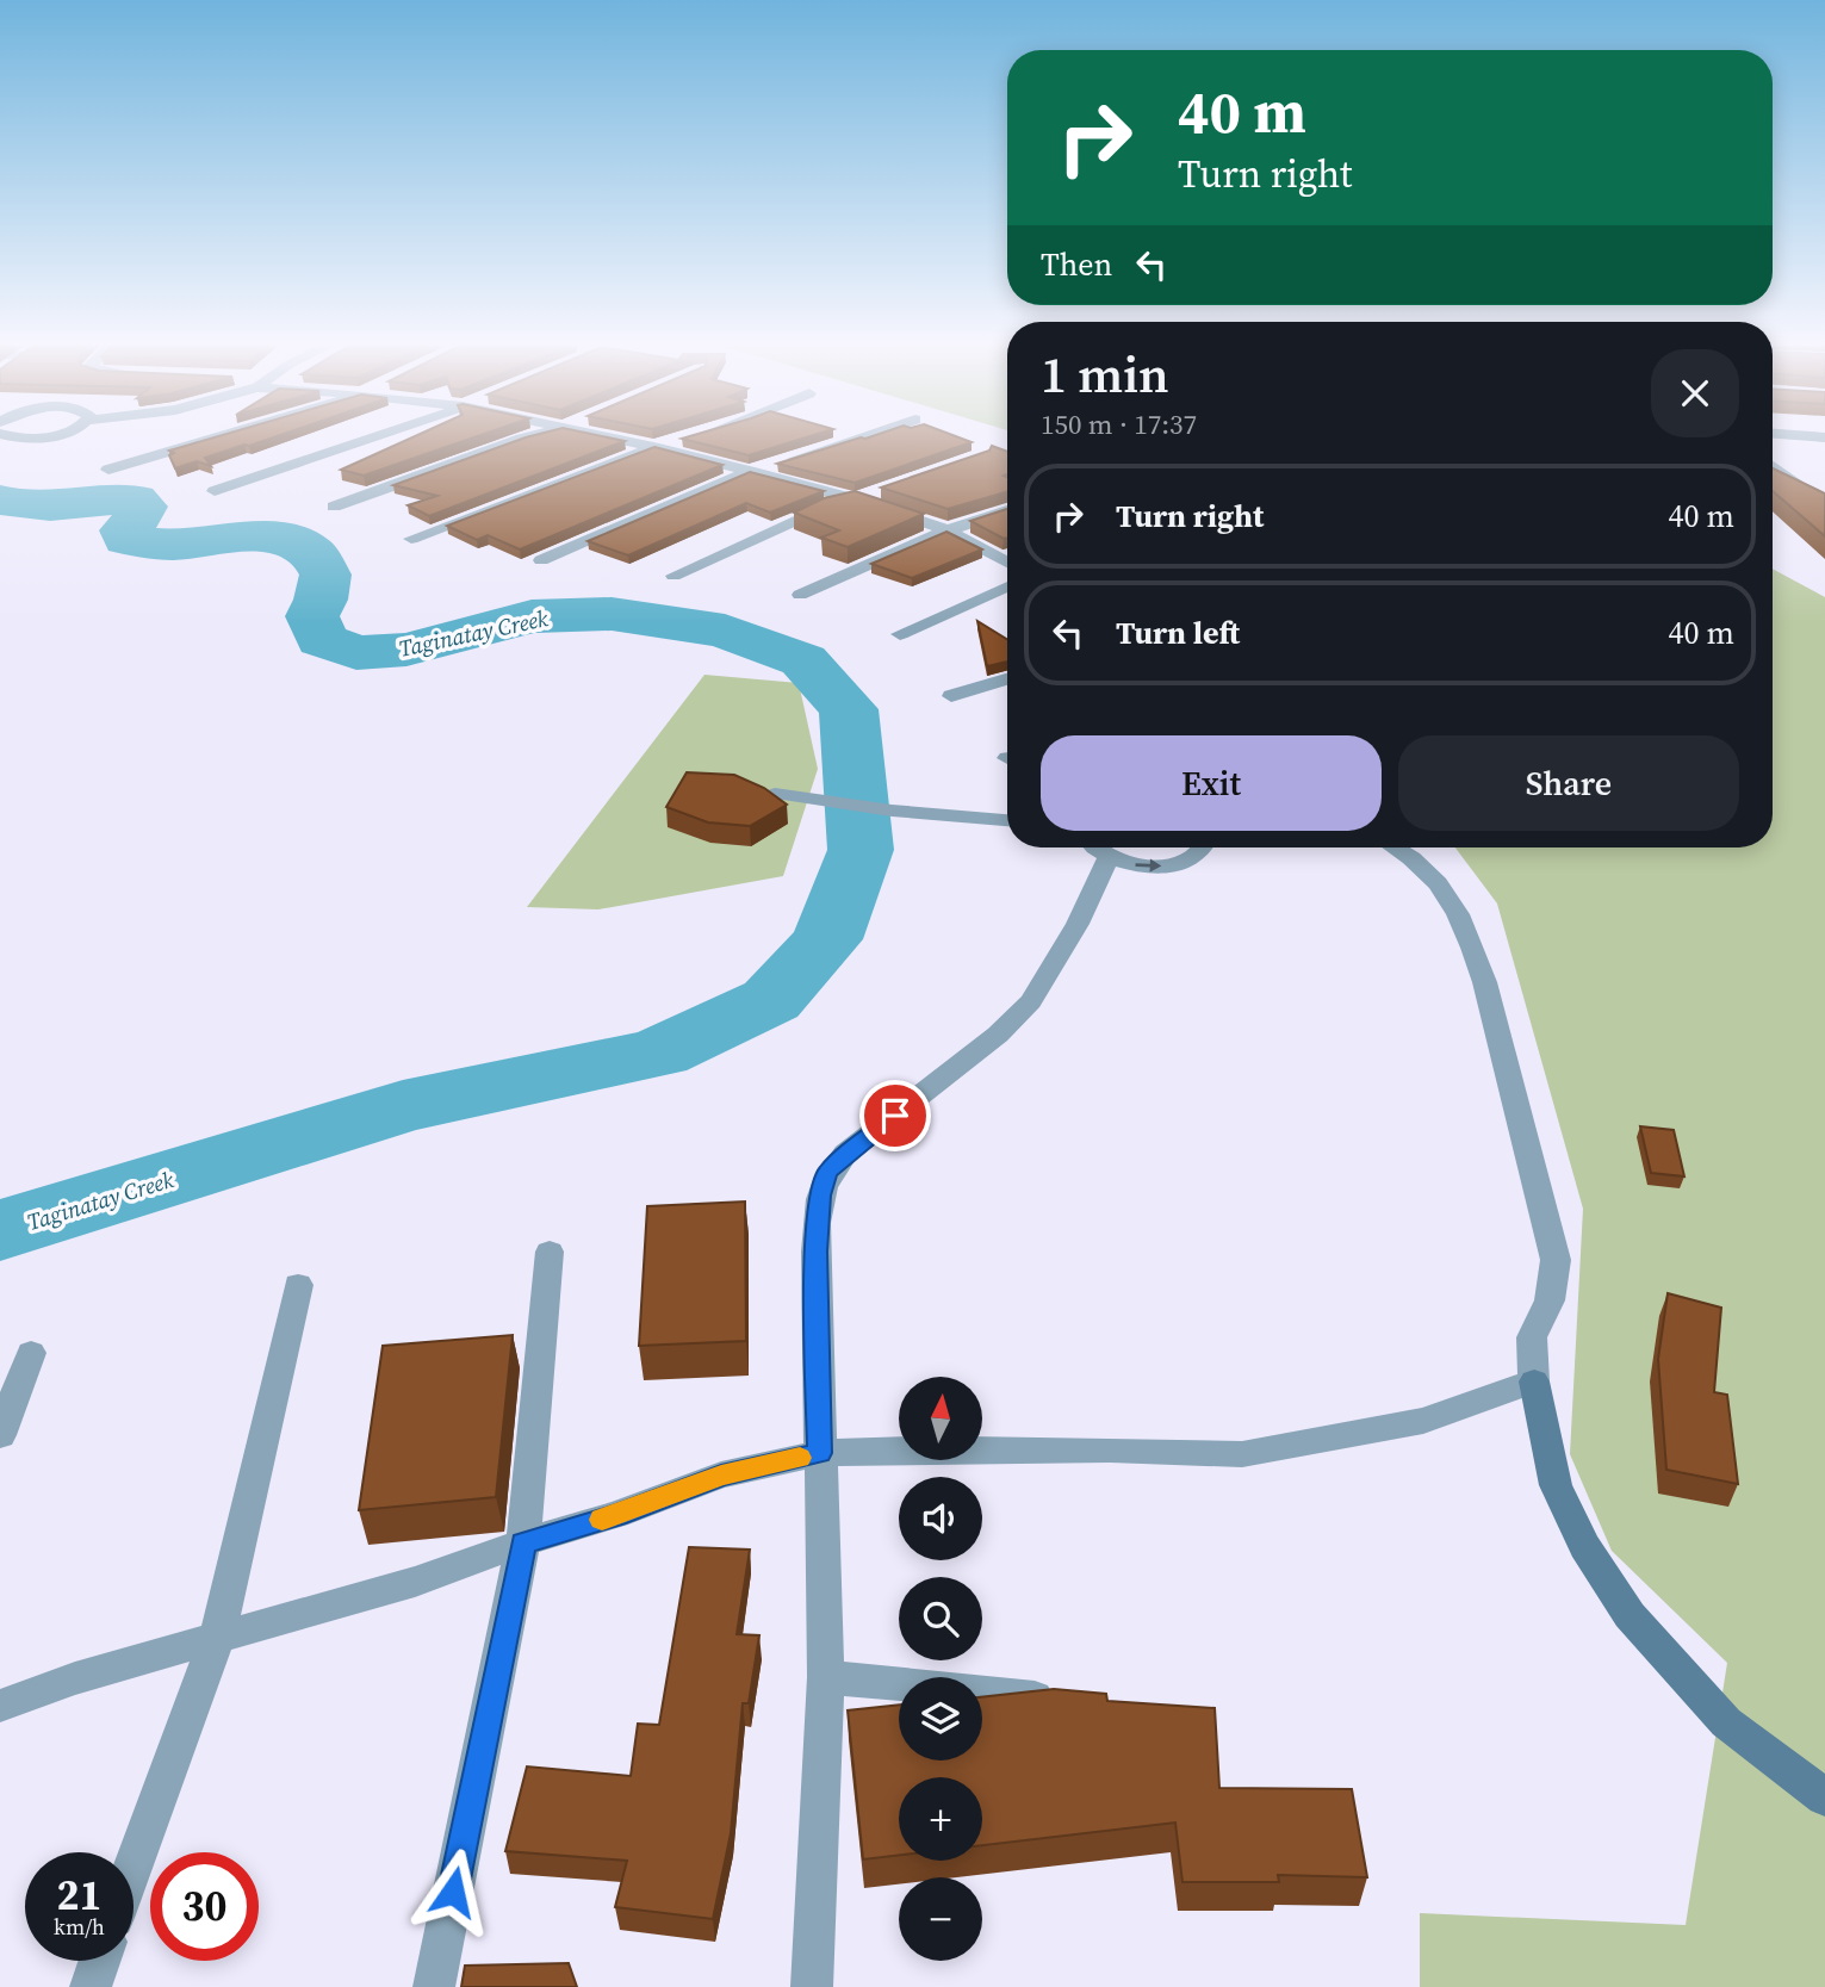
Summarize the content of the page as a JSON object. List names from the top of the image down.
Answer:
{
  "water": ["Taginatay Creek"],
  "north": "top",
  "page": {
    "turn": ["40 m", "Turn right"],
    "then": "Then",
    "heading": ["1 min", "150 m · 17:37"],
    "list": [
      {
        "name": "Turn right",
        "value": "40 m"
      },
      {
        "name": "Turn left",
        "value": "40 m"
      }
    ],
    "buttons": ["Exit", "Share"],
    "map_buttons": ["+", "−"],
    "speed": "21 km/h",
    "limit": "30"
  }
}
